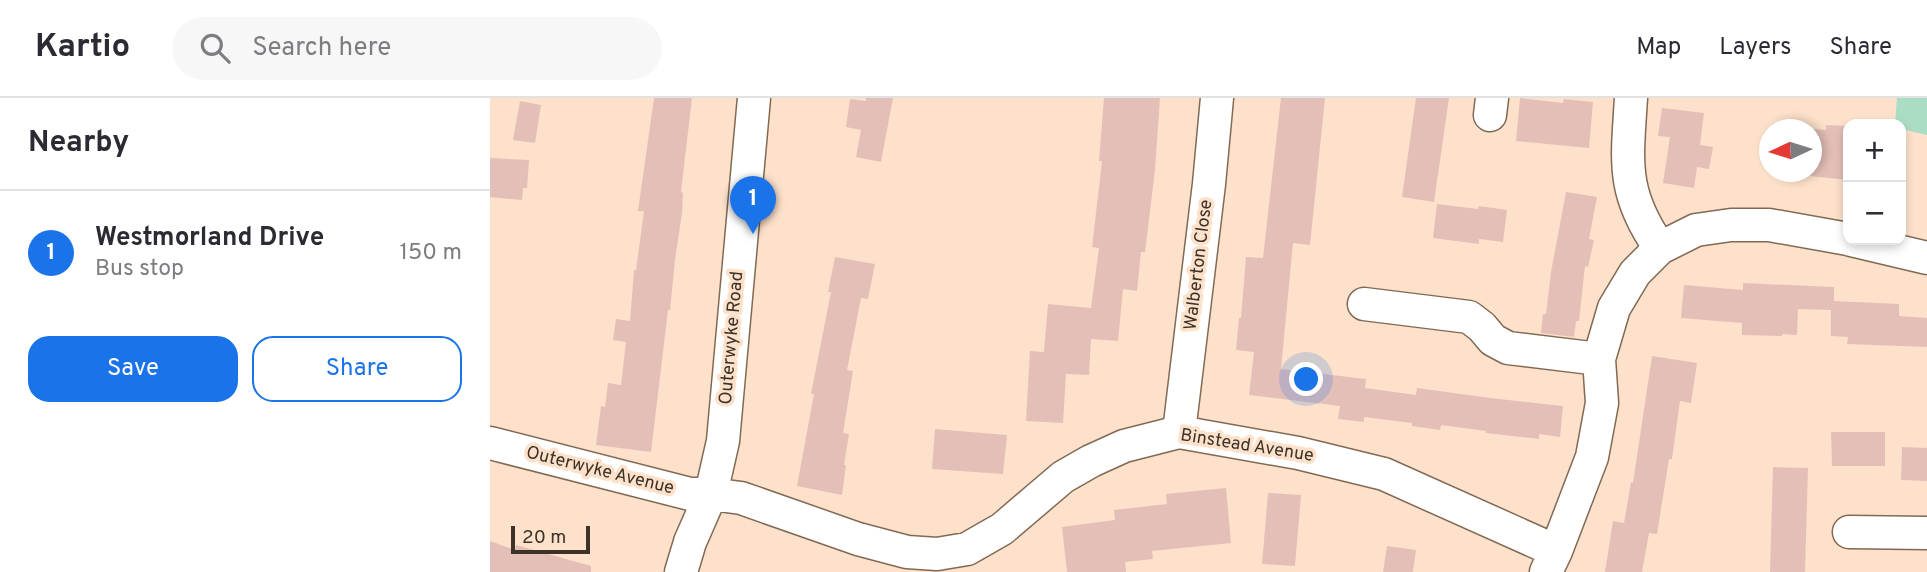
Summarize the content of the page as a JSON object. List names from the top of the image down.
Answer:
{
  "streets": {
    "street": [
      "Walberton Close",
      "Outerwyke Road",
      "Binstead Avenue",
      "Outerwyke Avenue"
    ]
  },
  "crossings": [
    ["Walberton Close", "Binstead Avenue"],
    ["Outerwyke Road", "Binstead Avenue"],
    ["Outerwyke Road", "Outerwyke Avenue"],
    ["Binstead Avenue", "Outerwyke Avenue"]
  ],
  "scale_bar": "20 m",
  "north": "left",
  "page": {
    "header": "Kartio",
    "search": "Search here",
    "nav": ["Map", "Layers", "Share"],
    "heading": "Nearby",
    "map_buttons": ["+", "−"],
    "pins": "1",
    "list": [
      {
        "mark": "1",
        "name": "Westmorland Drive",
        "note": "Bus stop",
        "value": "150 m"
      }
    ],
    "buttons": ["Save", "Share"],
    "scale": "20 m"
  }
}
